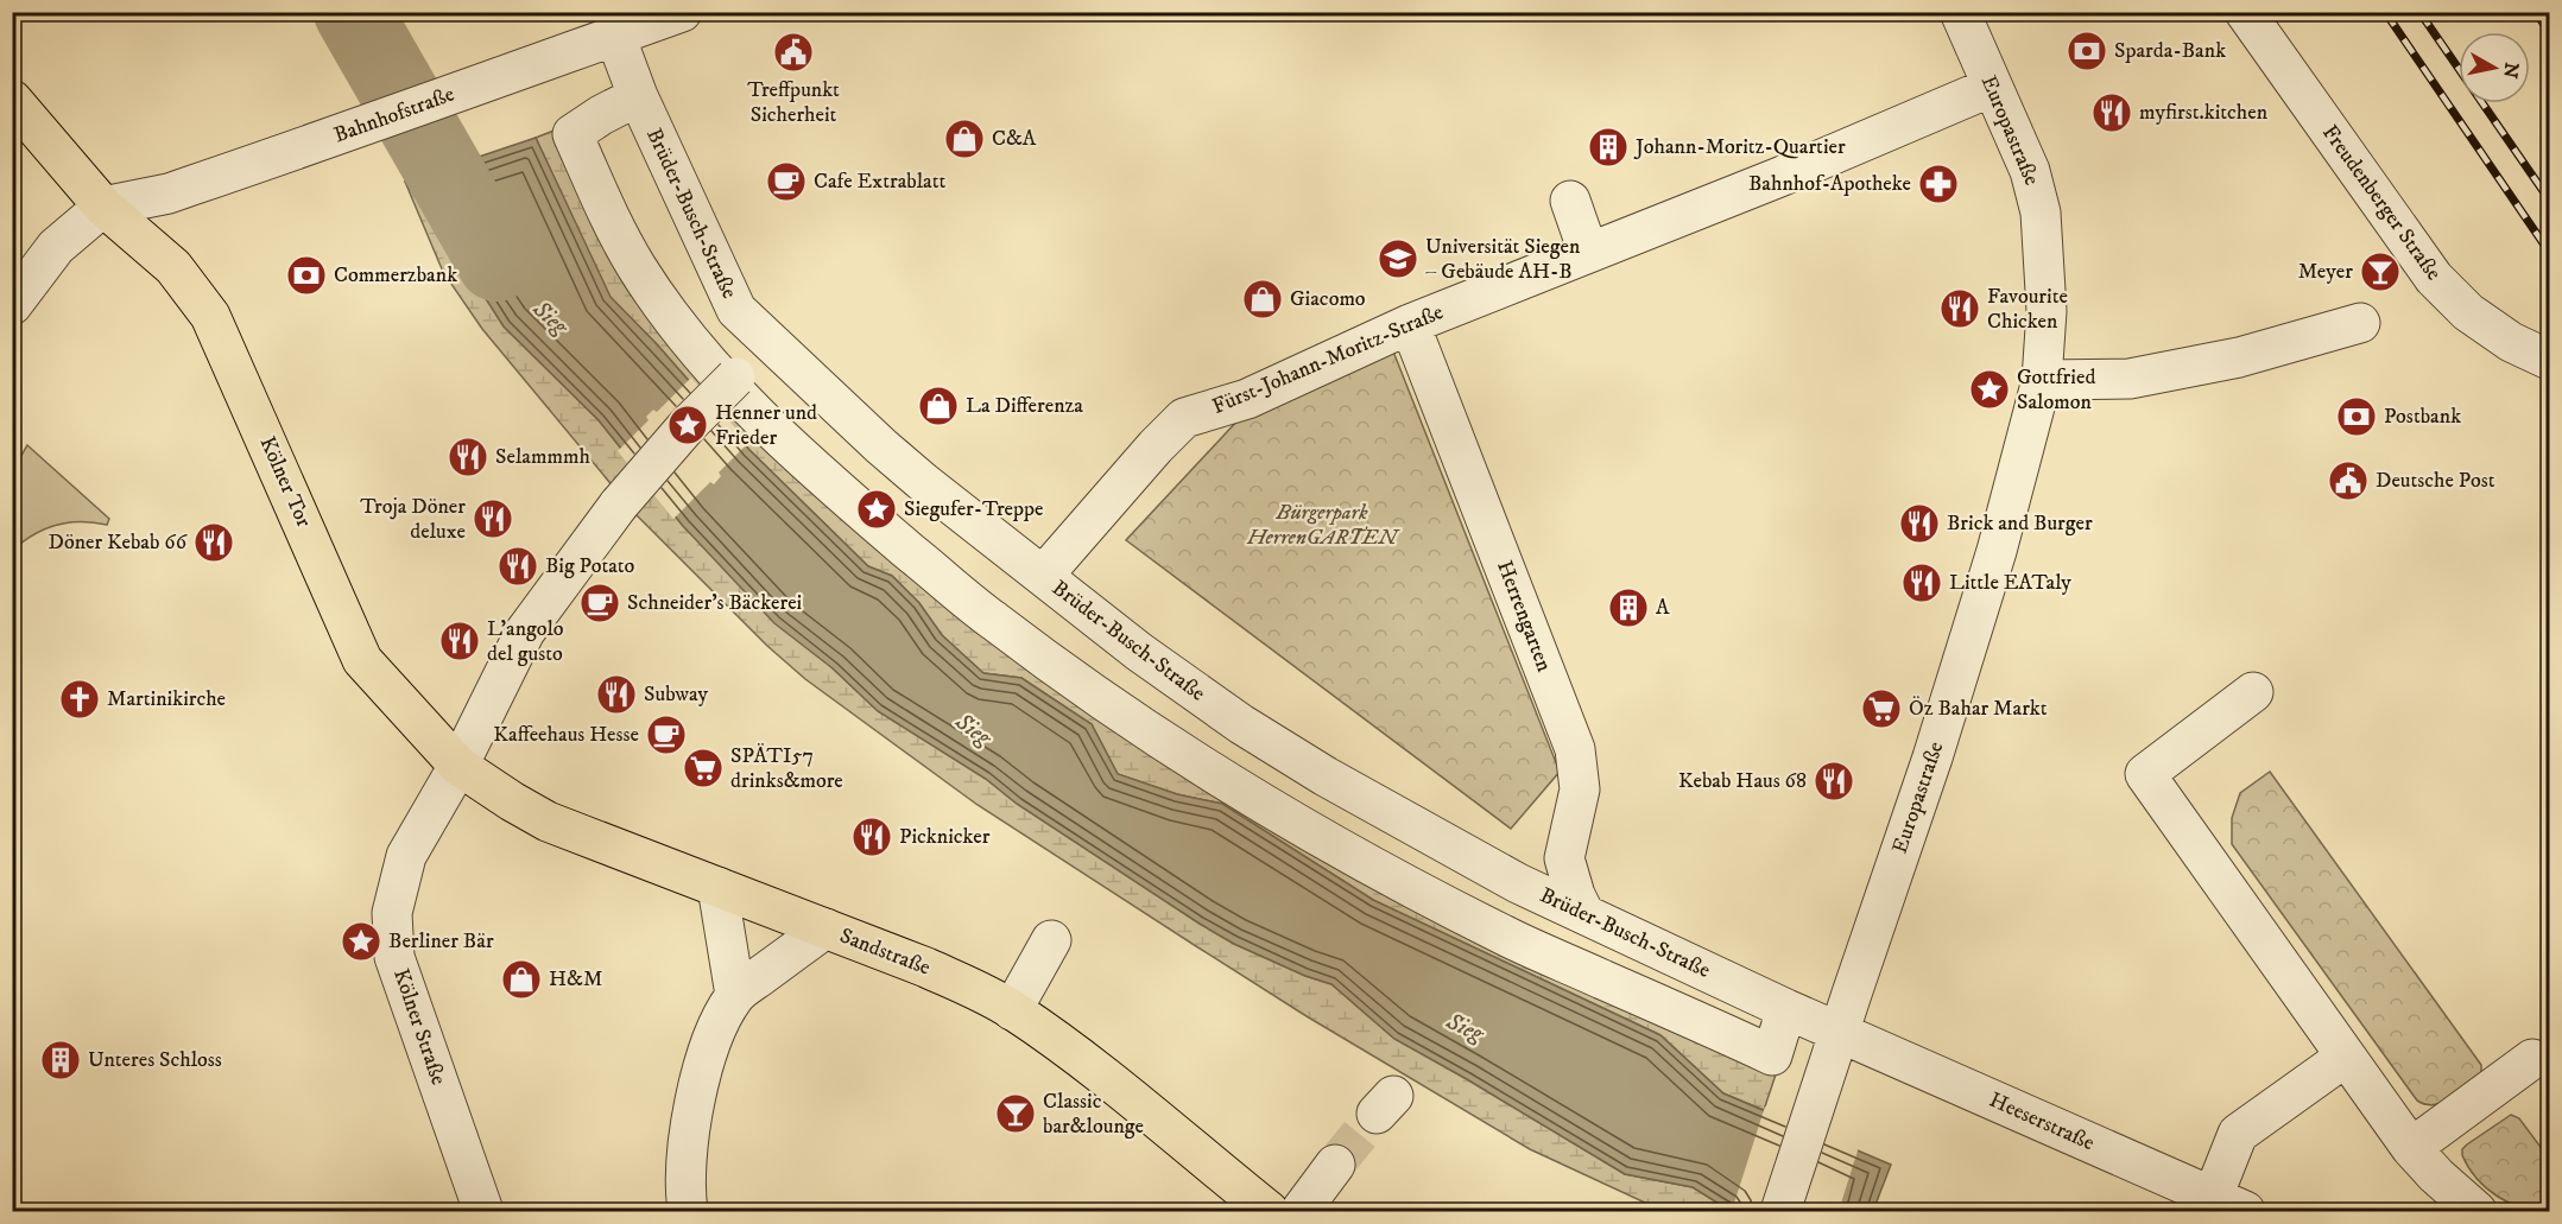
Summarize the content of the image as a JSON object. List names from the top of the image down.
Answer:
{
  "streets": {
    "main road": ["Kölner Tor", "Sandstraße"],
    "street": [
      "Bahnhofstraße",
      "Europastraße",
      "Freudenberger Straße",
      "Brüder-Busch-Straße",
      "Fürst-Johann-Moritz-Straße",
      "Herrengarten",
      "Kölner Straße",
      "Heeserstraße"
    ]
  },
  "crossings": [
    ["Bahnhofstraße", "Brüder-Busch-Straße"],
    ["Bahnhofstraße", "Kölner Tor"],
    ["Europastraße", "Brüder-Busch-Straße"],
    ["Europastraße", "Fürst-Johann-Moritz-Straße"],
    ["Europastraße", "Heeserstraße"],
    ["Brüder-Busch-Straße", "Fürst-Johann-Moritz-Straße"],
    ["Brüder-Busch-Straße", "Herrengarten"],
    ["Brüder-Busch-Straße", "Kölner Straße"],
    ["Brüder-Busch-Straße", "Heeserstraße"],
    ["Fürst-Johann-Moritz-Straße", "Herrengarten"],
    ["Kölner Tor", "Sandstraße"],
    ["Kölner Tor", "Kölner Straße"],
    ["Sandstraße", "Kölner Straße"]
  ],
  "water": ["Sieg"],
  "parks": ["Bürgerpark HerrenGARTEN"],
  "places": {
    "bank": ["Sparda-Bank", "Commerzbank", "Postbank"],
    "public building": ["Treffpunkt Sicherheit", "Deutsche Post"],
    "restaurant": [
      "myfirst.kitchen",
      "Favourite Chicken",
      "Selammmh",
      "Troja Döner deluxe",
      "Brick and Burger",
      "Döner Kebab 66",
      "Big Potato",
      "Little EATaly",
      "L’angolo del gusto",
      "Subway",
      "Kebab Haus 68",
      "Picknicker"
    ],
    "shop": [
      "C&A",
      "Giacomo",
      "La Differenza",
      "H&M"
    ],
    "building": ["Johann-Moritz-Quartier", "A", "Unteres Schloss"],
    "cafe": ["Cafe Extrablatt", "Schneider's Bäckerei", "Kaffeehaus Hesse"],
    "pharmacy": ["Bahnhof-Apotheke"],
    "school or university": ["Universität Siegen – Gebäude AH-B"],
    "bar": ["Meyer", "Classic bar&lounge"],
    "place": [
      "Gottfried Salomon",
      "Henner und Frieder",
      "Siegufer-Treppe",
      "Berliner Bär"
    ],
    "church": ["Martinikirche"],
    "supermarket": ["Öz Bahar Markt", "SPÄTI57 drinks&more"]
  },
  "north": "right"
}
